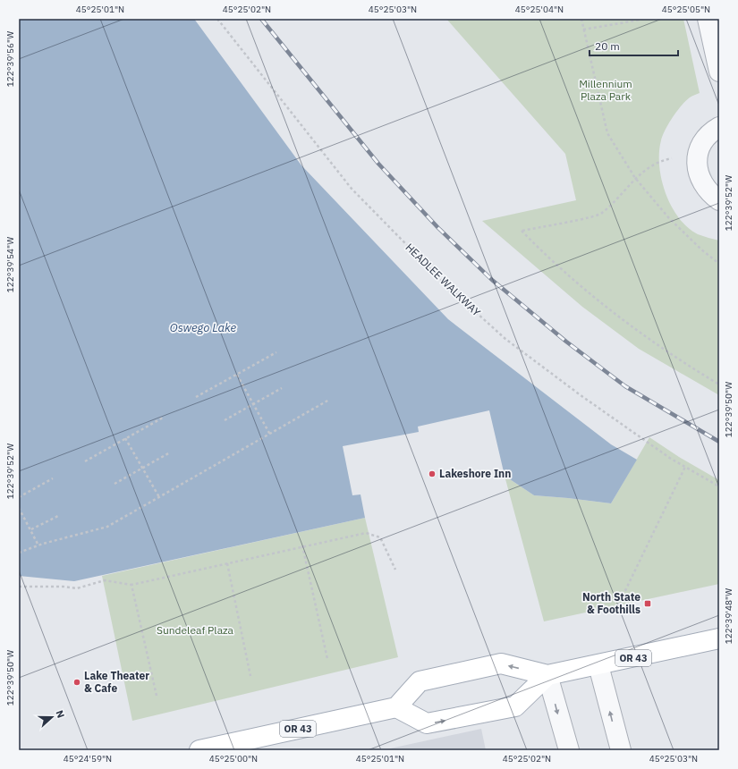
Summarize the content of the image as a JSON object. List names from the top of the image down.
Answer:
{
  "streets": {
    "main road": ["OR 43"],
    "path": ["HEADLEE WALKWAY"]
  },
  "water": ["Oswego Lake"],
  "parks": ["Millennium Plaza Park", "Sundeleaf Plaza"],
  "places": {
    "other": ["Lakeshore Inn", "Lake Theater & Cafe"],
    "transit": ["North State & Foothills"]
  },
  "scale_bar": "20 m",
  "north": "right",
  "coordinates": [
    "45°25'01\"N",
    "45°25'02\"N",
    "45°25'03\"N",
    "45°25'04\"N",
    "45°25'05\"N",
    "122°39'56\"W",
    "122°39'52\"W",
    "122°39'54\"W",
    "122°39'50\"W",
    "122°39'48\"W",
    "45°24'59\"N",
    "45°25'00\"N"
  ]
}
